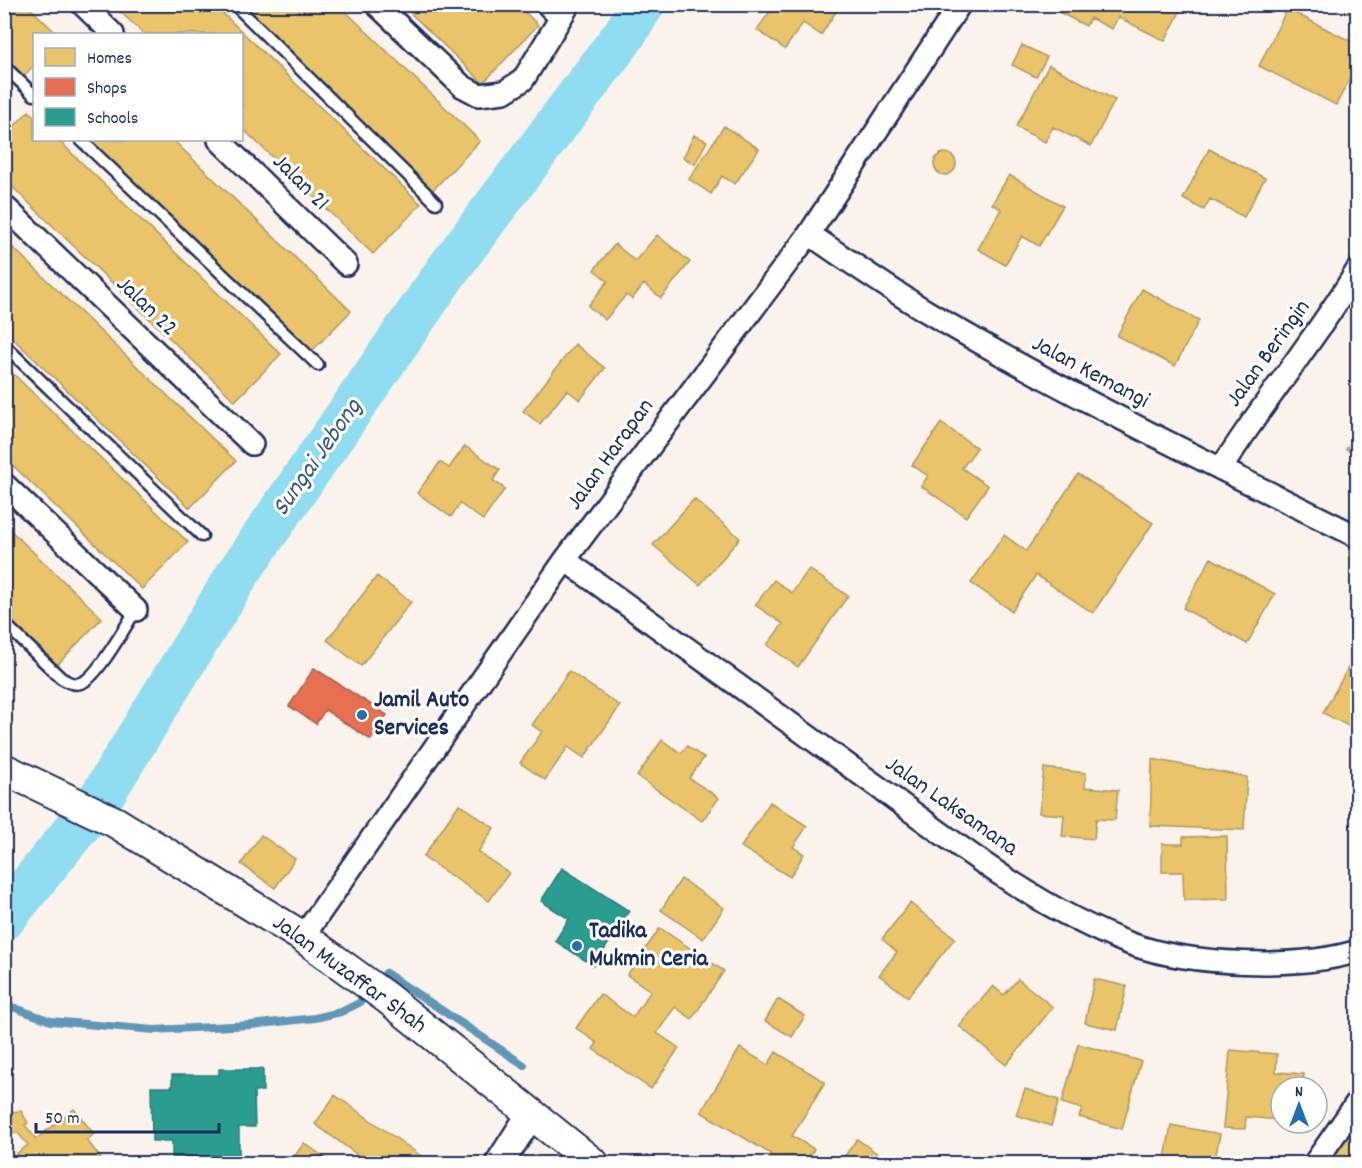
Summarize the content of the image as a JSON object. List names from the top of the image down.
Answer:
{
  "streets": {
    "main road": ["Jalan Muzaffar Shah"],
    "street": [
      "Jalan 21",
      "Jalan 22",
      "Jalan Beringin",
      "Jalan Kemangi",
      "Jalan Harapan",
      "Jalan Laksamana"
    ]
  },
  "crossings": [
    ["Jalan Beringin", "Jalan Kemangi"],
    ["Jalan Kemangi", "Jalan Harapan"],
    ["Jalan Harapan", "Jalan Laksamana"],
    ["Jalan Harapan", "Jalan Muzaffar Shah"]
  ],
  "water": ["Sungai Jebong"],
  "places": ["Jamil Auto Services", "Tadika Mukmin Ceria"],
  "legend": ["Homes", "Shops", "Schools"],
  "scale_bar": "50 m",
  "north": "top"
}
